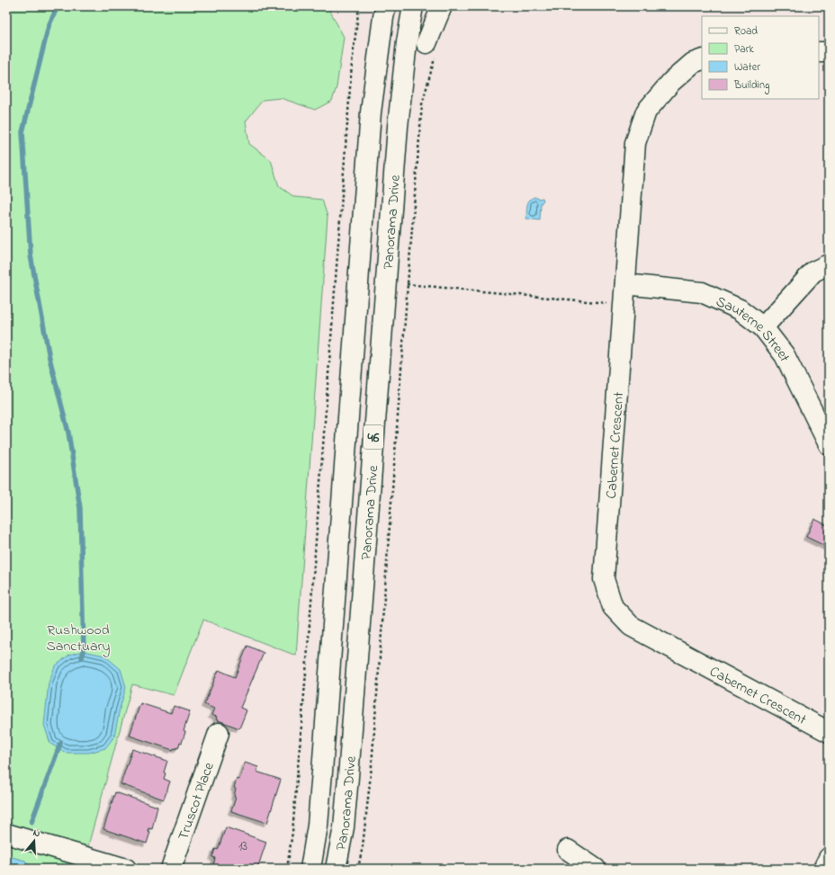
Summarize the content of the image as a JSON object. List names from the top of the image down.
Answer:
{
  "streets": {
    "main road": [
      "Panorama Drive",
      "Sauterne Street",
      "46",
      "Cabernet Crescent",
      "Truscot Place"
    ]
  },
  "crossings": [
    ["Sauterne Street", "Cabernet Crescent"]
  ],
  "parks": ["Rushwood Sanctuary"],
  "house_numbers": ["13"],
  "legend": [
    "Road",
    "Park",
    "Water",
    "Building"
  ],
  "north": "top"
}
